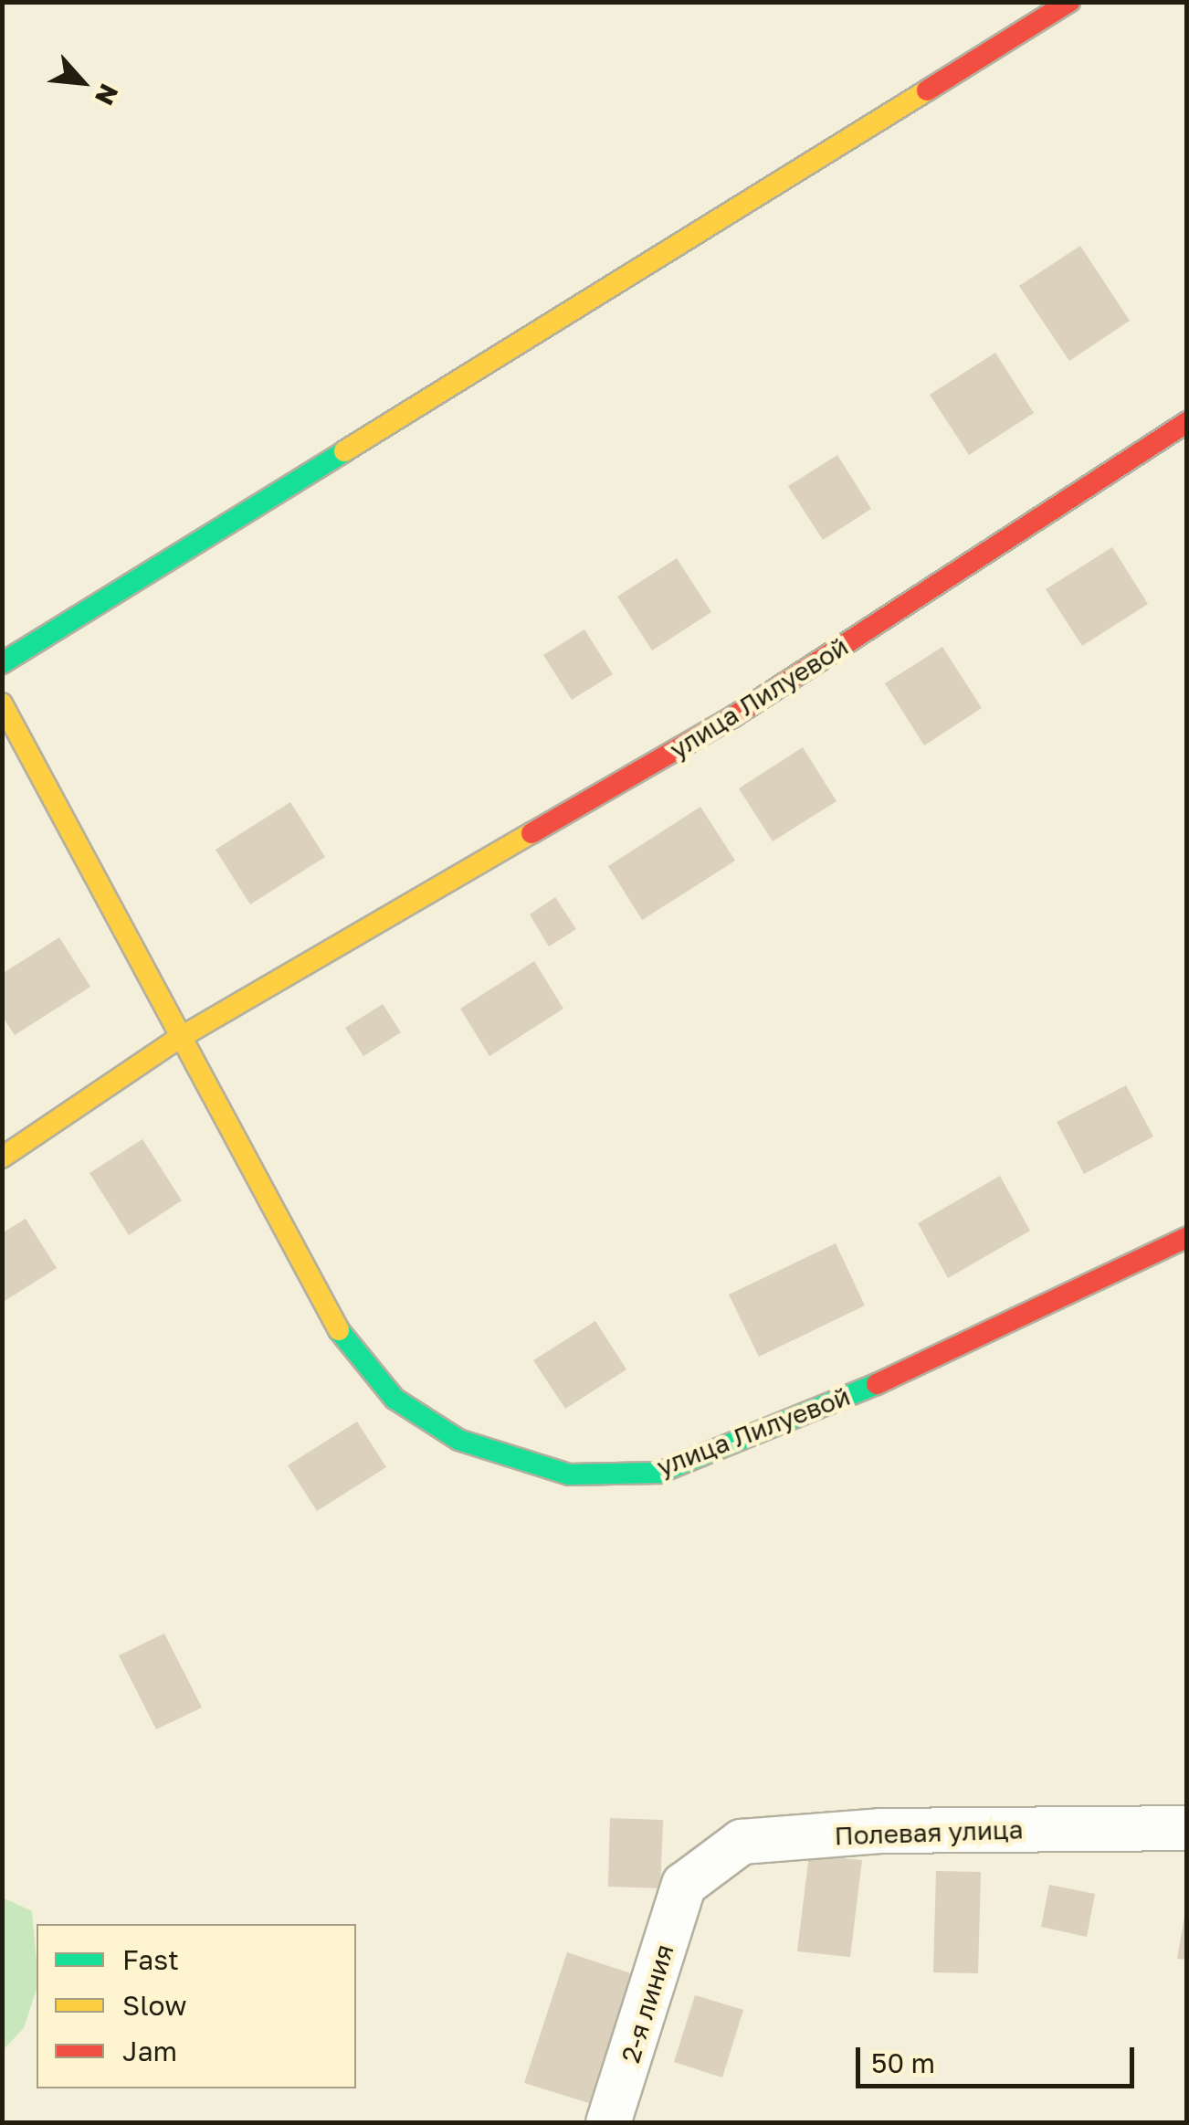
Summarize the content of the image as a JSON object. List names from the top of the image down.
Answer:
{
  "streets": {
    "street": ["улица Лилуевой", "Полевая улица", "2-я линия"]
  },
  "crossings": [
    ["Полевая улица", "2-я линия"]
  ],
  "legend": ["Fast", "Slow", "Jam"],
  "scale_bar": "50 m",
  "north": "bottom right"
}
